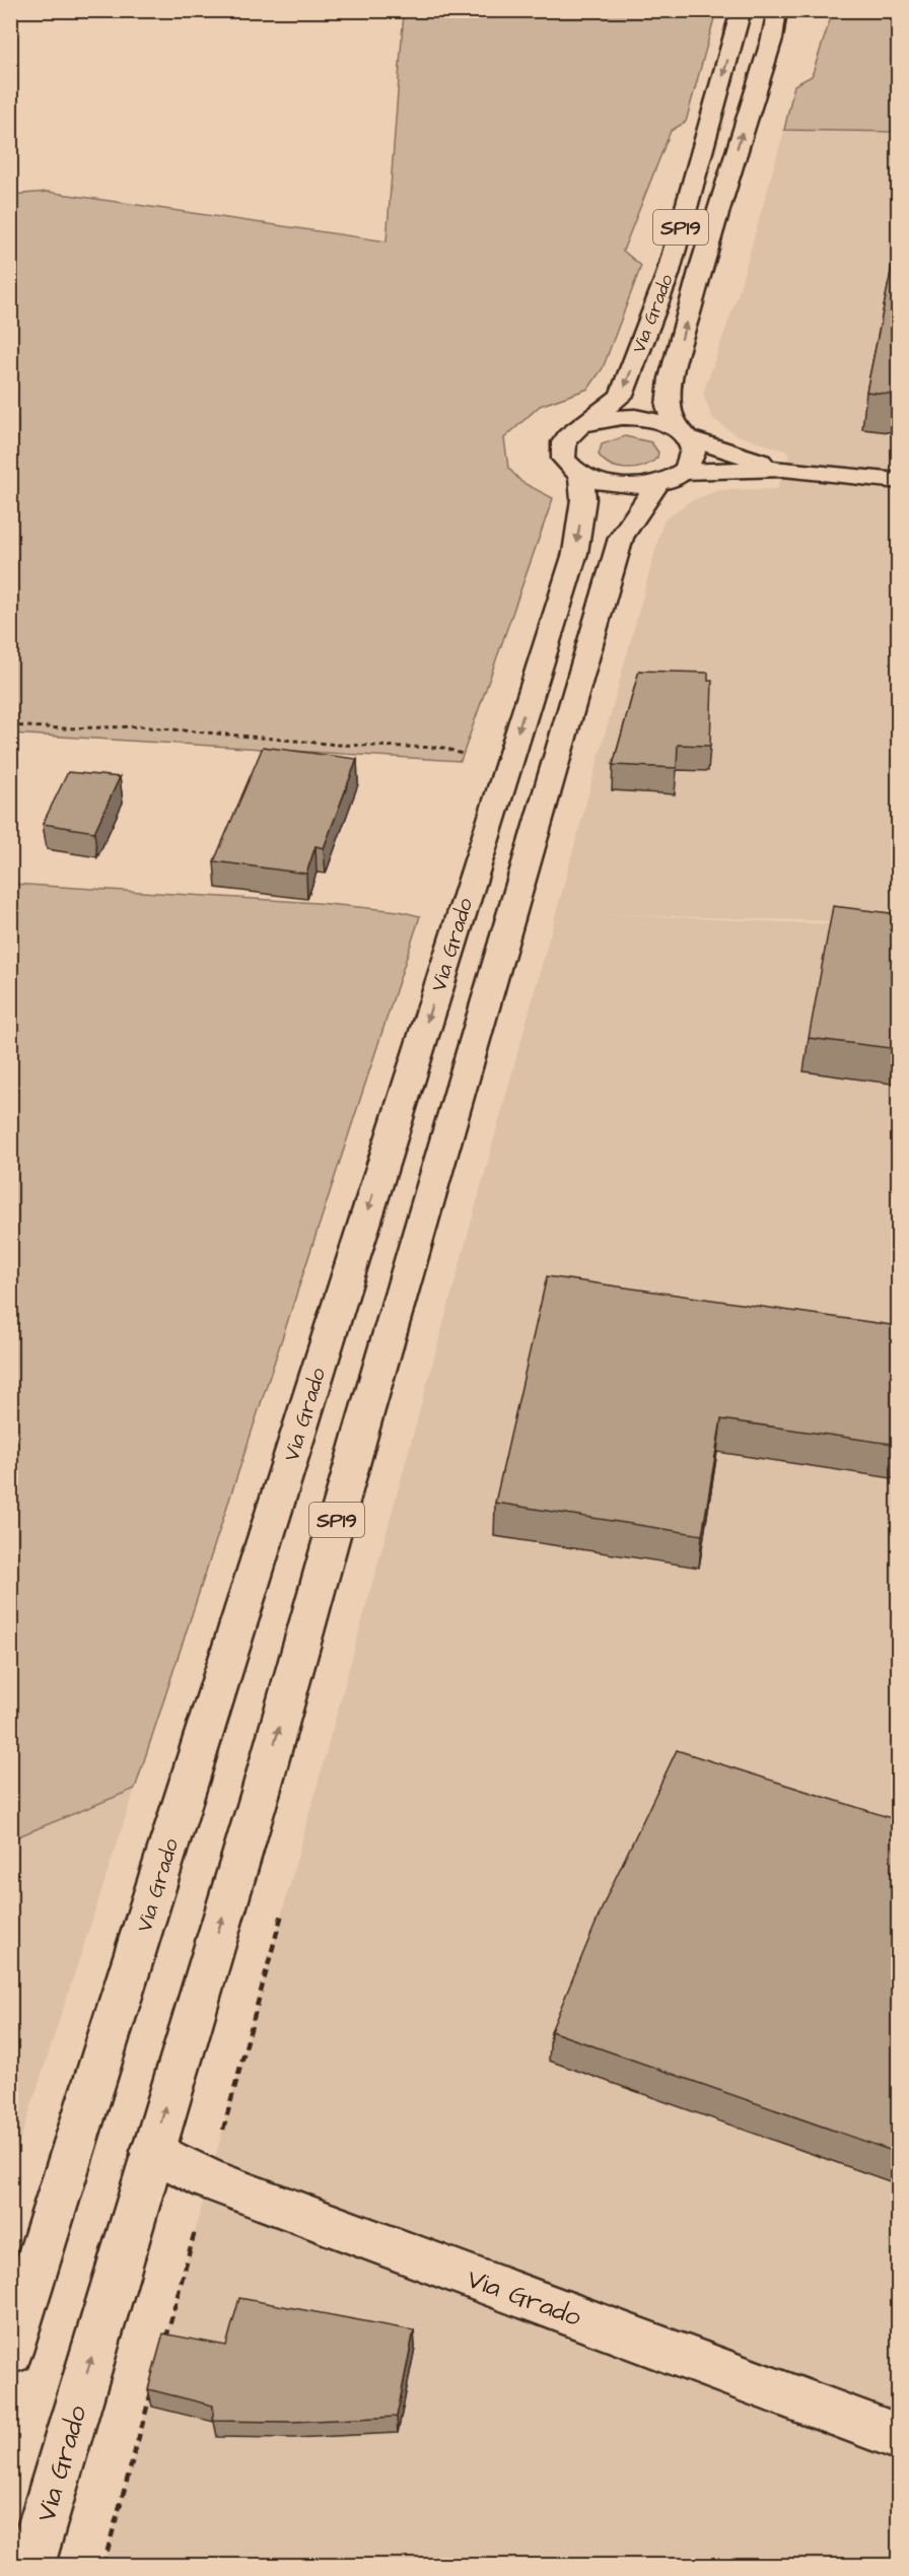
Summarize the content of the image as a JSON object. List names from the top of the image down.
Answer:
{
  "streets": {
    "main road": ["SP19", "Via Grado"]
  }
}
